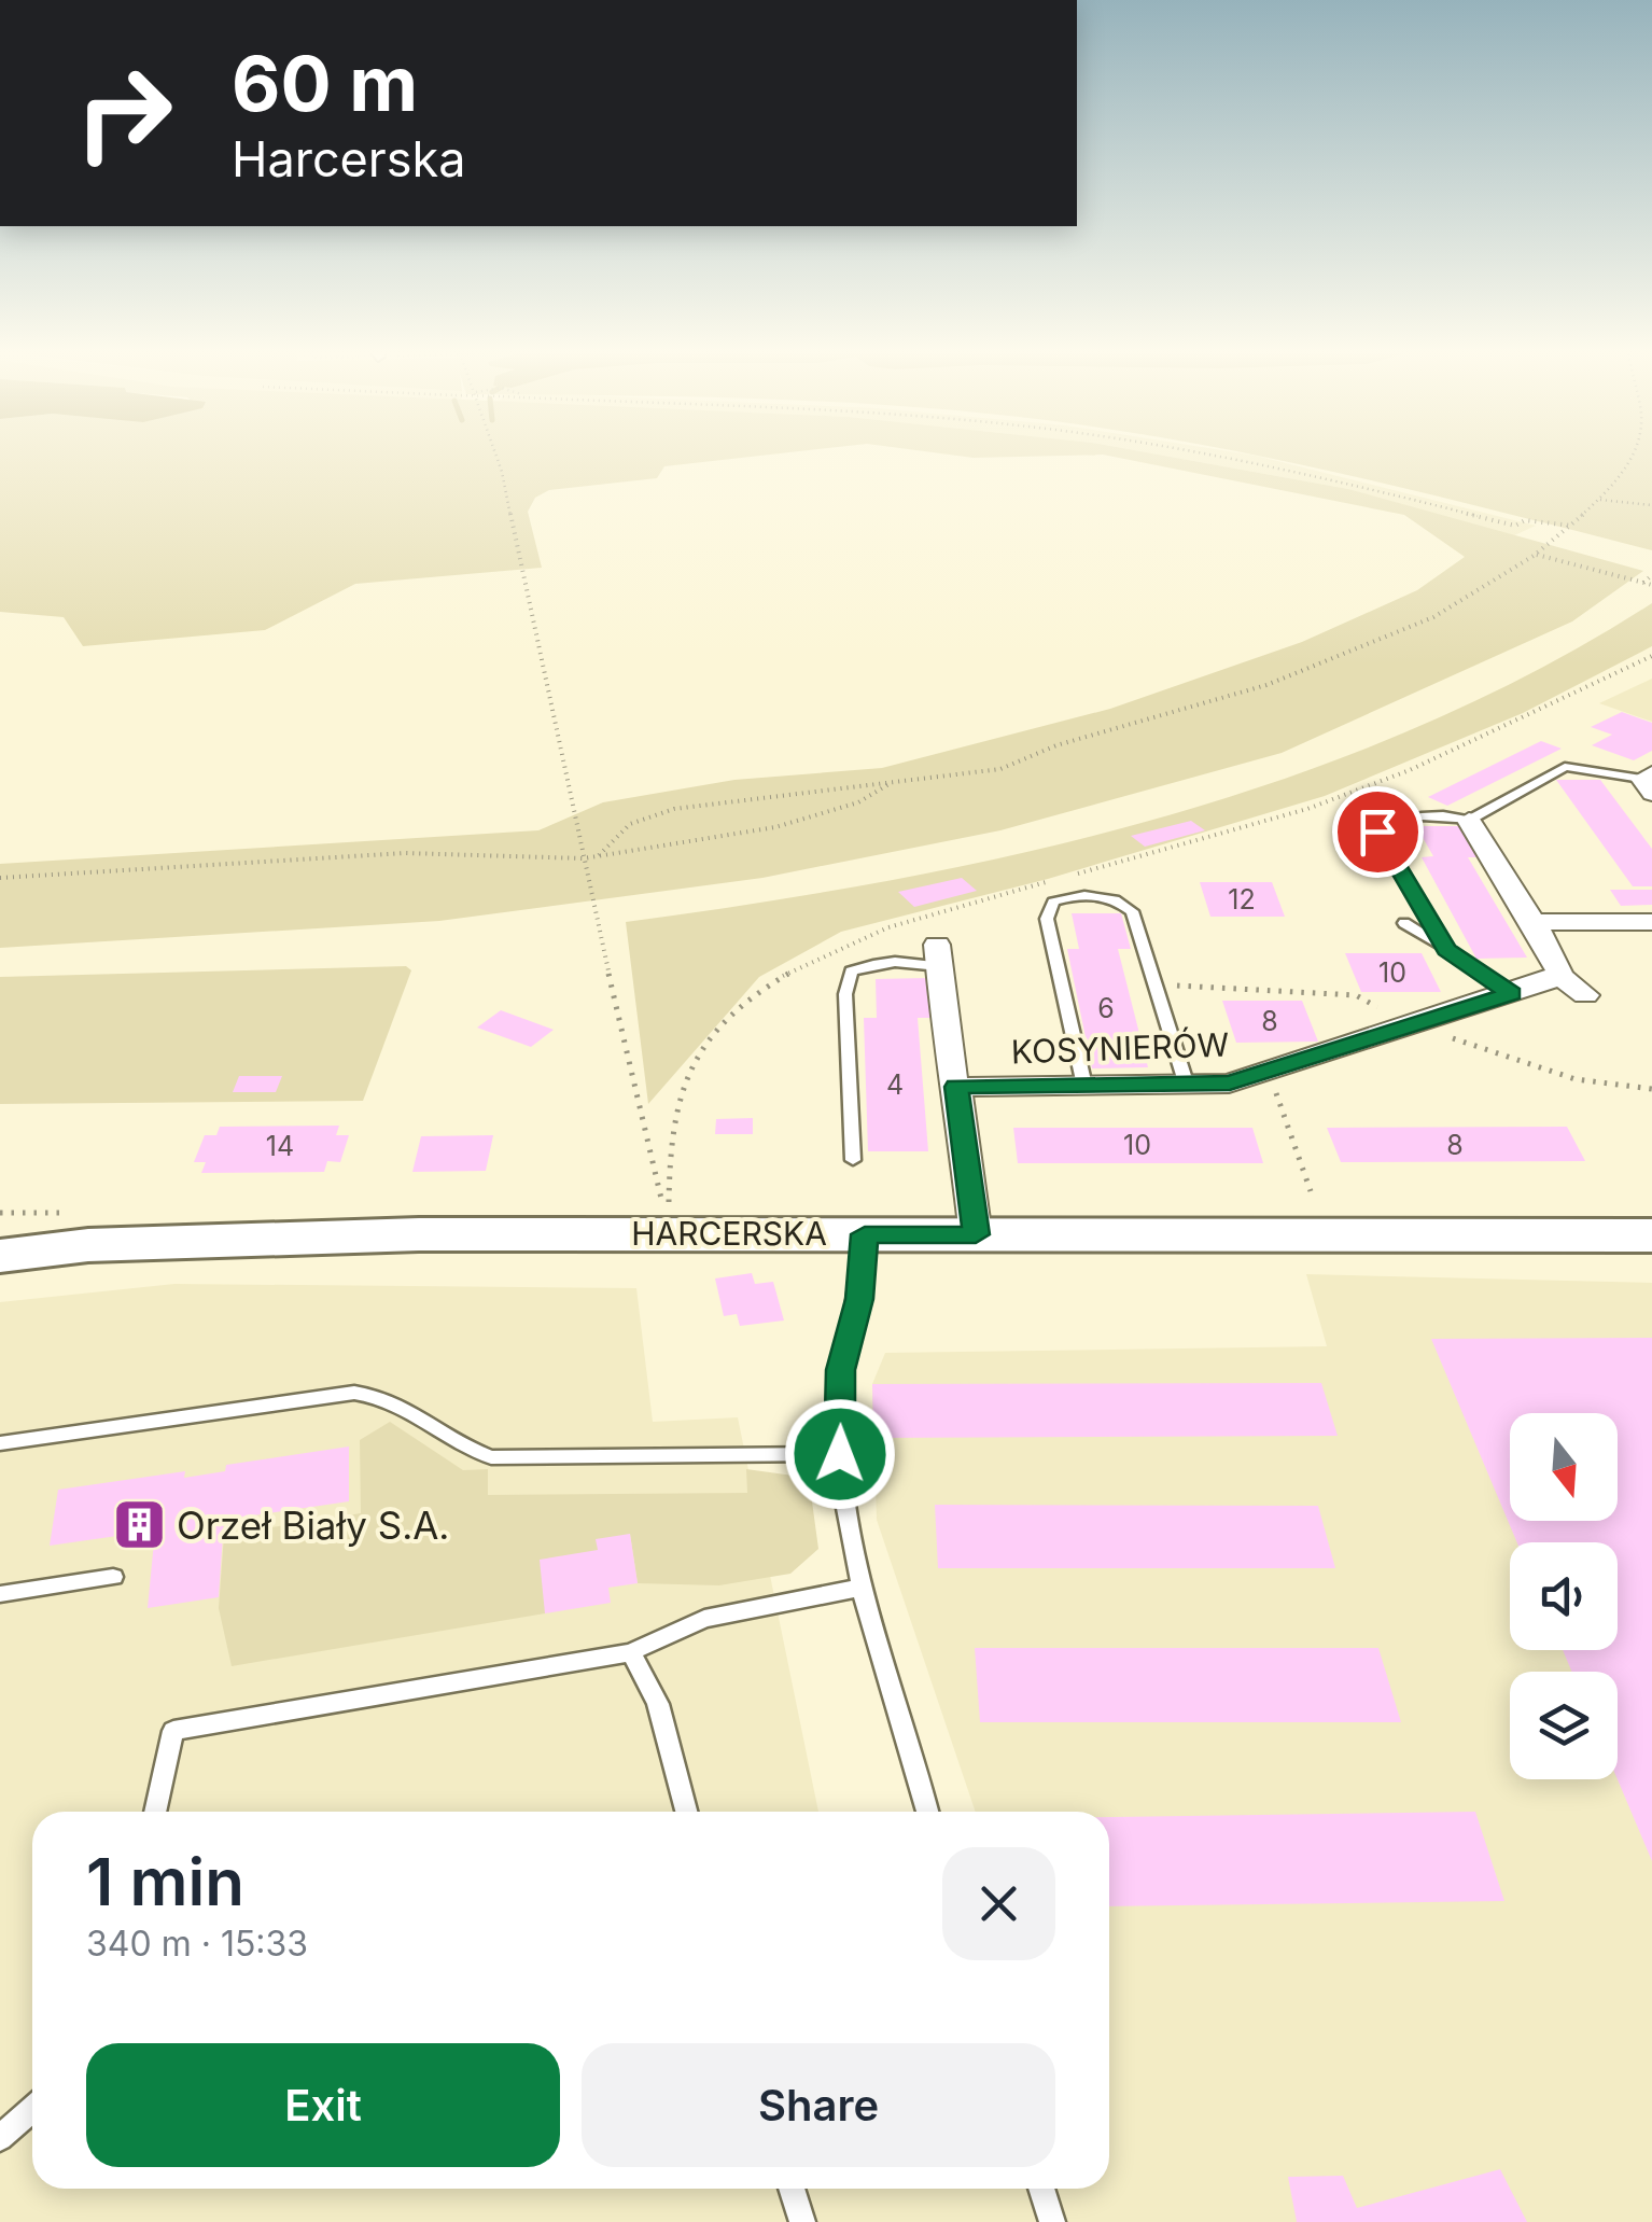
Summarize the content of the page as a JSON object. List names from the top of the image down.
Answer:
{
  "streets": {
    "main road": ["HARCERSKA"],
    "street": ["KOSYNIERÓW"]
  },
  "places": {
    "building": ["Orzeł Biały S.A."]
  },
  "house_numbers": [
    "12",
    "10",
    "6",
    "8",
    "4",
    "10",
    "8",
    "14"
  ],
  "north": "bottom",
  "page": {
    "turn": ["60 m", "Harcerska"],
    "heading": ["1 min", "340 m · 15:33"],
    "buttons": ["Exit", "Share"]
  }
}
